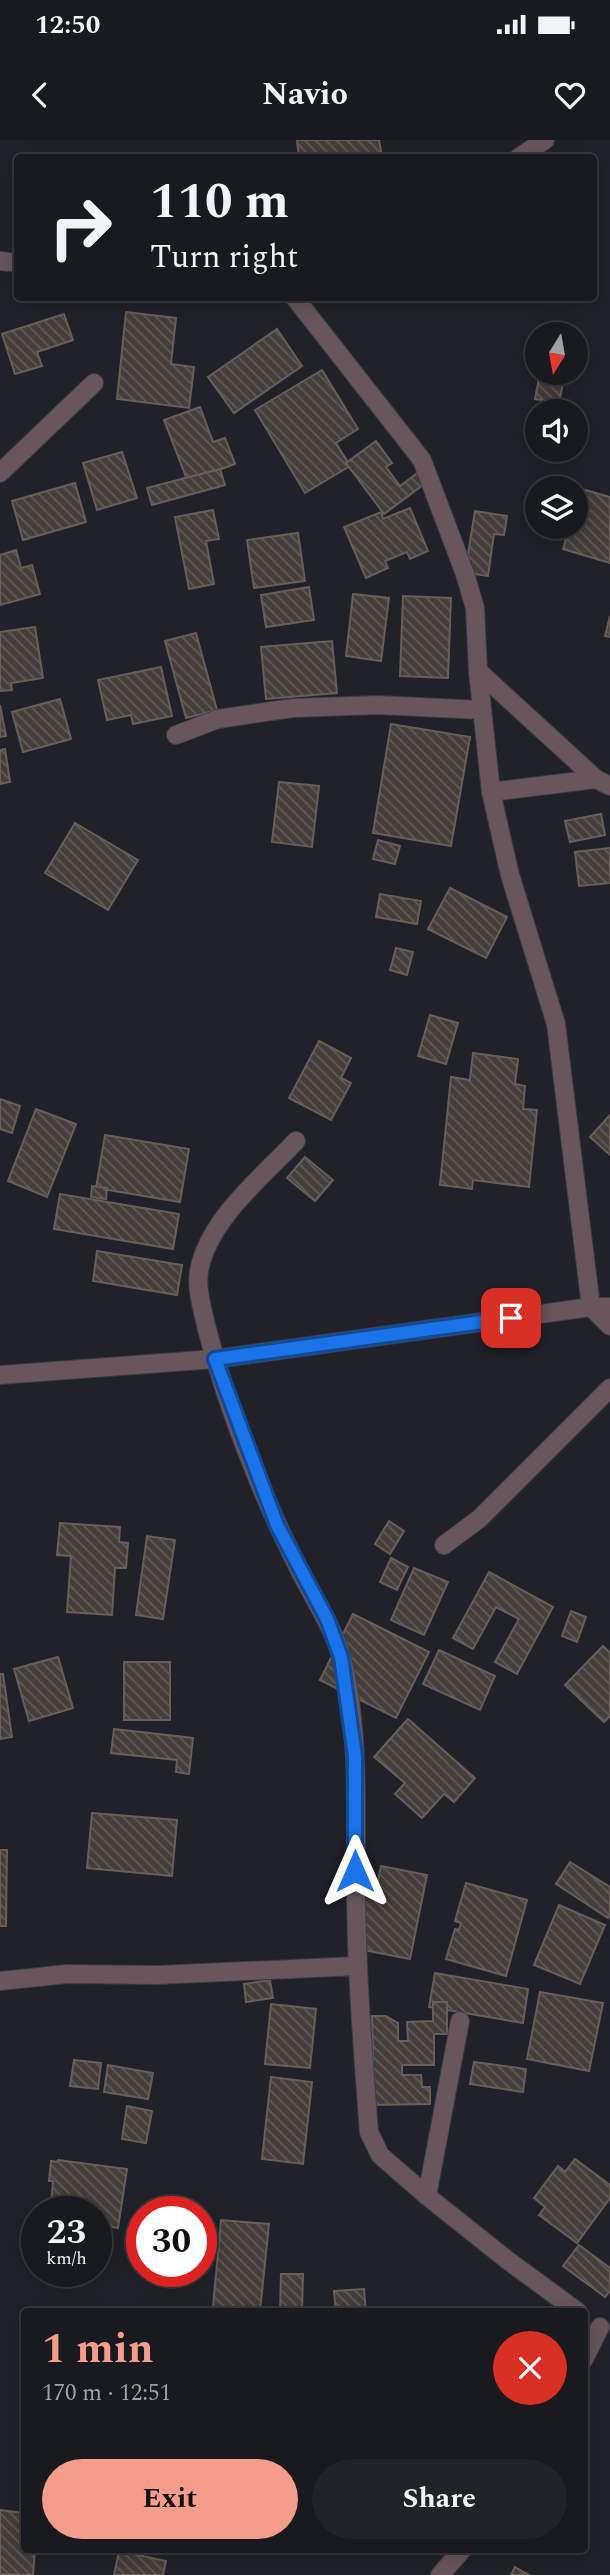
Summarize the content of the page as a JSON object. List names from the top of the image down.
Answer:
{
  "north": "bottom",
  "page": {
    "status": "12:50",
    "header": "Navio",
    "turn": ["110 m", "Turn right"],
    "speed": "23 km/h",
    "limit": "30",
    "heading": ["1 min", "170 m · 12:51"],
    "buttons": ["Exit", "Share"]
  }
}
